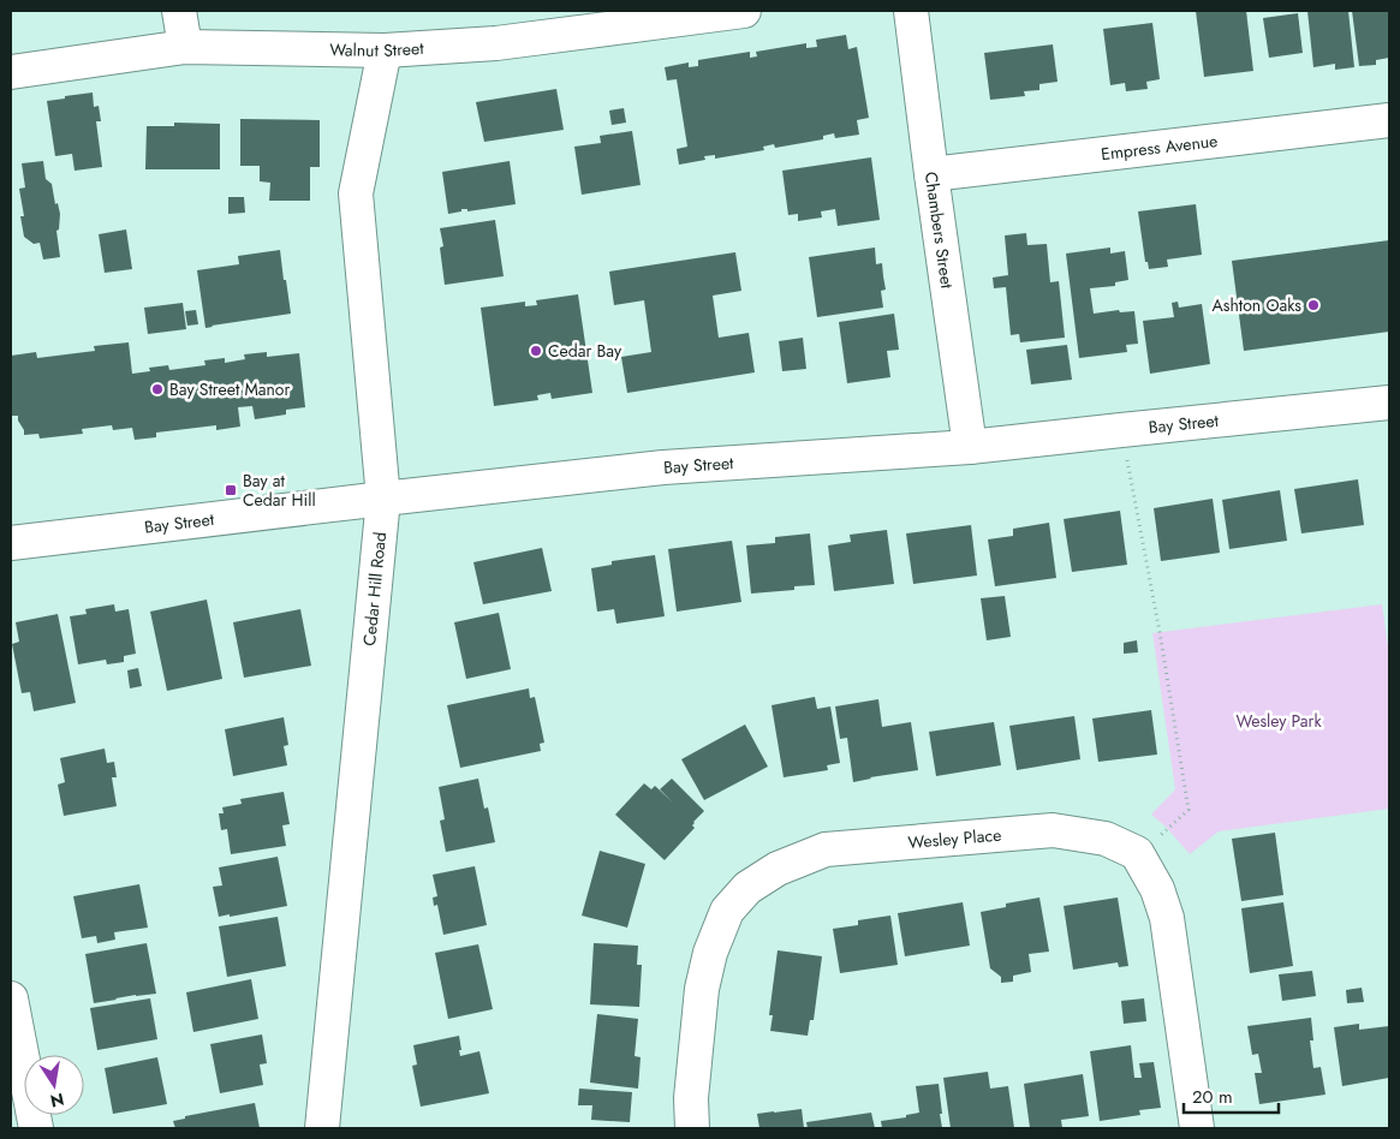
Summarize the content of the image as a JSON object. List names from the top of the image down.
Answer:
{
  "streets": {
    "street": [
      "Walnut Street",
      "Empress Avenue",
      "Chambers Street",
      "Bay Street",
      "Cedar Hill Road",
      "Wesley Place"
    ]
  },
  "crossings": [
    ["Walnut Street", "Cedar Hill Road"],
    ["Empress Avenue", "Chambers Street"],
    ["Chambers Street", "Bay Street"],
    ["Bay Street", "Cedar Hill Road"]
  ],
  "parks": ["Wesley Park"],
  "places": {
    "other": ["Ashton Oaks", "Cedar Bay", "Bay Street Manor"],
    "transit": ["Bay at Cedar Hill"]
  },
  "scale_bar": "20 m",
  "north": "bottom"
}
